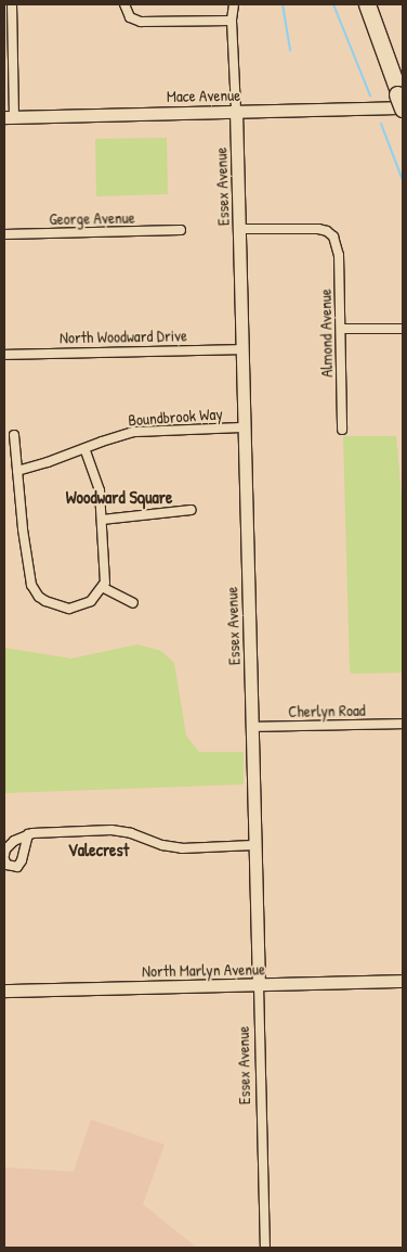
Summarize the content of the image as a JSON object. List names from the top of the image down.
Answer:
{
  "streets": {
    "street": [
      "Mace Avenue",
      "Essex Avenue",
      "George Avenue",
      "Almond Avenue",
      "North Woodward Drive",
      "Boundbrook Way",
      "Cherlyn Road",
      "North Marlyn Avenue"
    ]
  },
  "crossings": [
    ["Mace Avenue", "Essex Avenue"],
    ["Essex Avenue", "Almond Avenue"],
    ["Essex Avenue", "North Woodward Drive"],
    ["Essex Avenue", "Boundbrook Way"],
    ["Essex Avenue", "Cherlyn Road"],
    ["Essex Avenue", "North Marlyn Avenue"]
  ],
  "districts": ["Woodward Square", "Valecrest"]
}
